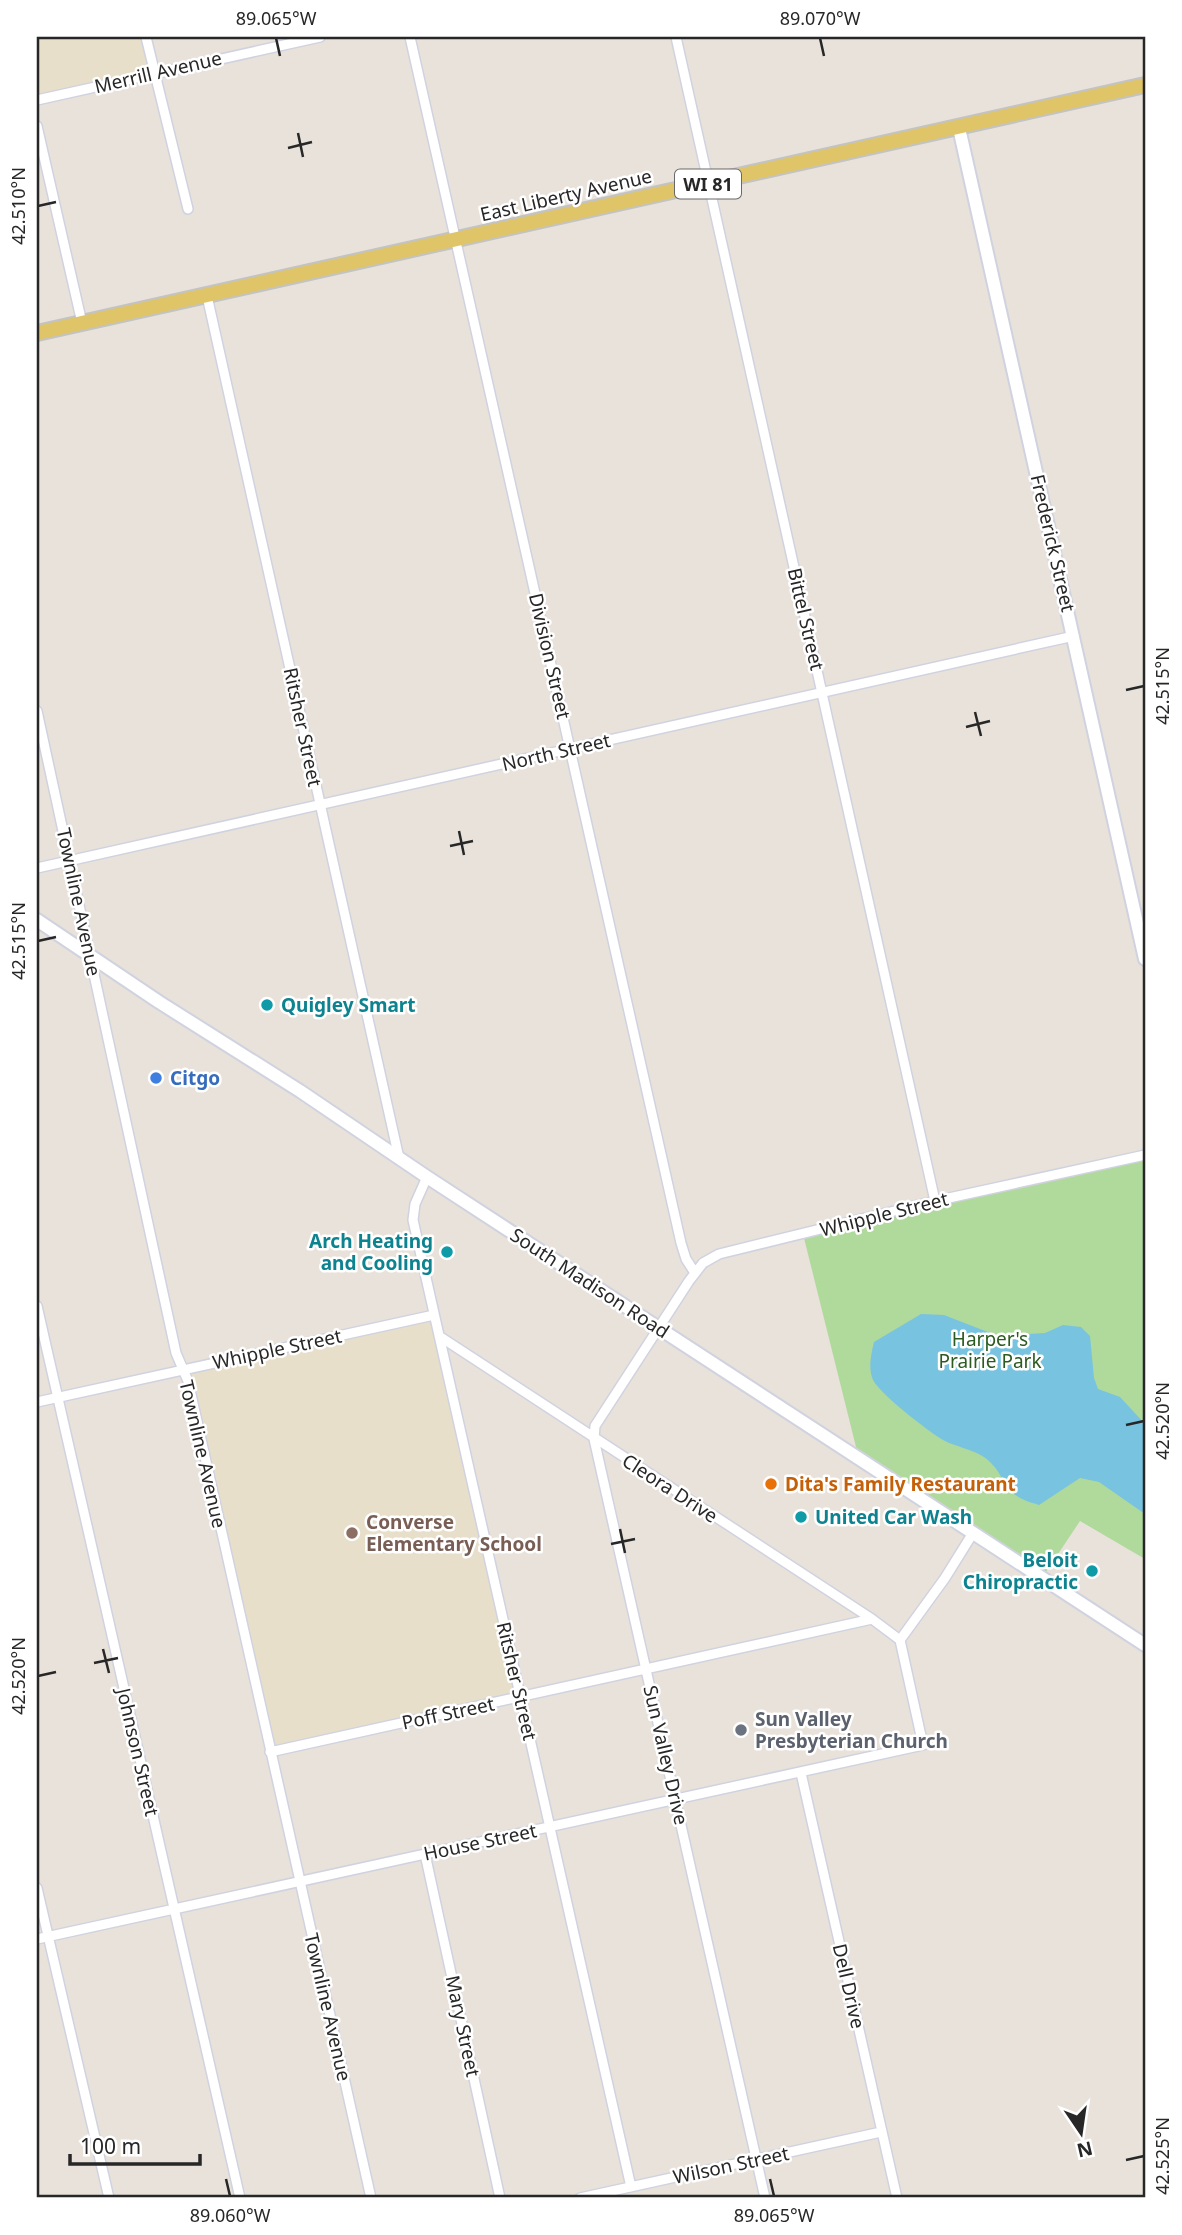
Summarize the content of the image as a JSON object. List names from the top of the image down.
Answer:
{
  "streets": {
    "main road": [
      "WI 81",
      "East Liberty Avenue",
      "Frederick Street",
      "South Madison Road"
    ],
    "street": [
      "Merrill Avenue",
      "Bittel Street",
      "Division Street",
      "Ritsher Street",
      "North Street",
      "Townline Avenue",
      "Whipple Street",
      "Cleora Drive",
      "Poff Street",
      "Johnson Street",
      "Sun Valley Drive",
      "House Street",
      "Dell Drive",
      "Mary Street",
      "Wilson Street"
    ]
  },
  "crossings": [
    ["East Liberty Avenue", "Frederick Street"],
    ["East Liberty Avenue", "Bittel Street"],
    ["East Liberty Avenue", "Division Street"],
    ["East Liberty Avenue", "Ritsher Street"],
    ["Frederick Street", "North Street"],
    ["Bittel Street", "North Street"],
    ["Bittel Street", "Whipple Street"],
    ["Division Street", "North Street"],
    ["Division Street", "Whipple Street"],
    ["Ritsher Street", "North Street"],
    ["Ritsher Street", "Whipple Street"],
    ["Ritsher Street", "South Madison Road"],
    ["Ritsher Street", "Cleora Drive"],
    ["Ritsher Street", "Poff Street"],
    ["Ritsher Street", "House Street"],
    ["Ritsher Street", "Wilson Street"],
    ["North Street", "Townline Avenue"],
    ["Townline Avenue", "Whipple Street"],
    ["Townline Avenue", "South Madison Road"],
    ["Townline Avenue", "Poff Street"],
    ["Townline Avenue", "House Street"],
    ["Whipple Street", "South Madison Road"],
    ["Whipple Street", "Johnson Street"],
    ["Cleora Drive", "Poff Street"],
    ["Cleora Drive", "Sun Valley Drive"],
    ["Cleora Drive", "House Street"],
    ["Poff Street", "Sun Valley Drive"],
    ["Johnson Street", "House Street"],
    ["Sun Valley Drive", "House Street"],
    ["Sun Valley Drive", "Wilson Street"],
    ["House Street", "Dell Drive"],
    ["House Street", "Mary Street"],
    ["Dell Drive", "Wilson Street"]
  ],
  "parks": ["Harper's Prairie Park"],
  "places": [
    "Quigley Smart",
    "Citgo",
    "Arch Heating and Cooling",
    "Dita's Family Restaurant",
    "United Car Wash",
    "Converse Elementary School",
    "Beloit Chiropractic",
    "Sun Valley Presbyterian Church"
  ],
  "scale_bar": "100 m",
  "north": "bottom",
  "coordinates": [
    "89.065°W",
    "89.070°W",
    "42.510°N",
    "42.515°N",
    "42.520°N",
    "42.525°N",
    "89.060°W"
  ]
}
